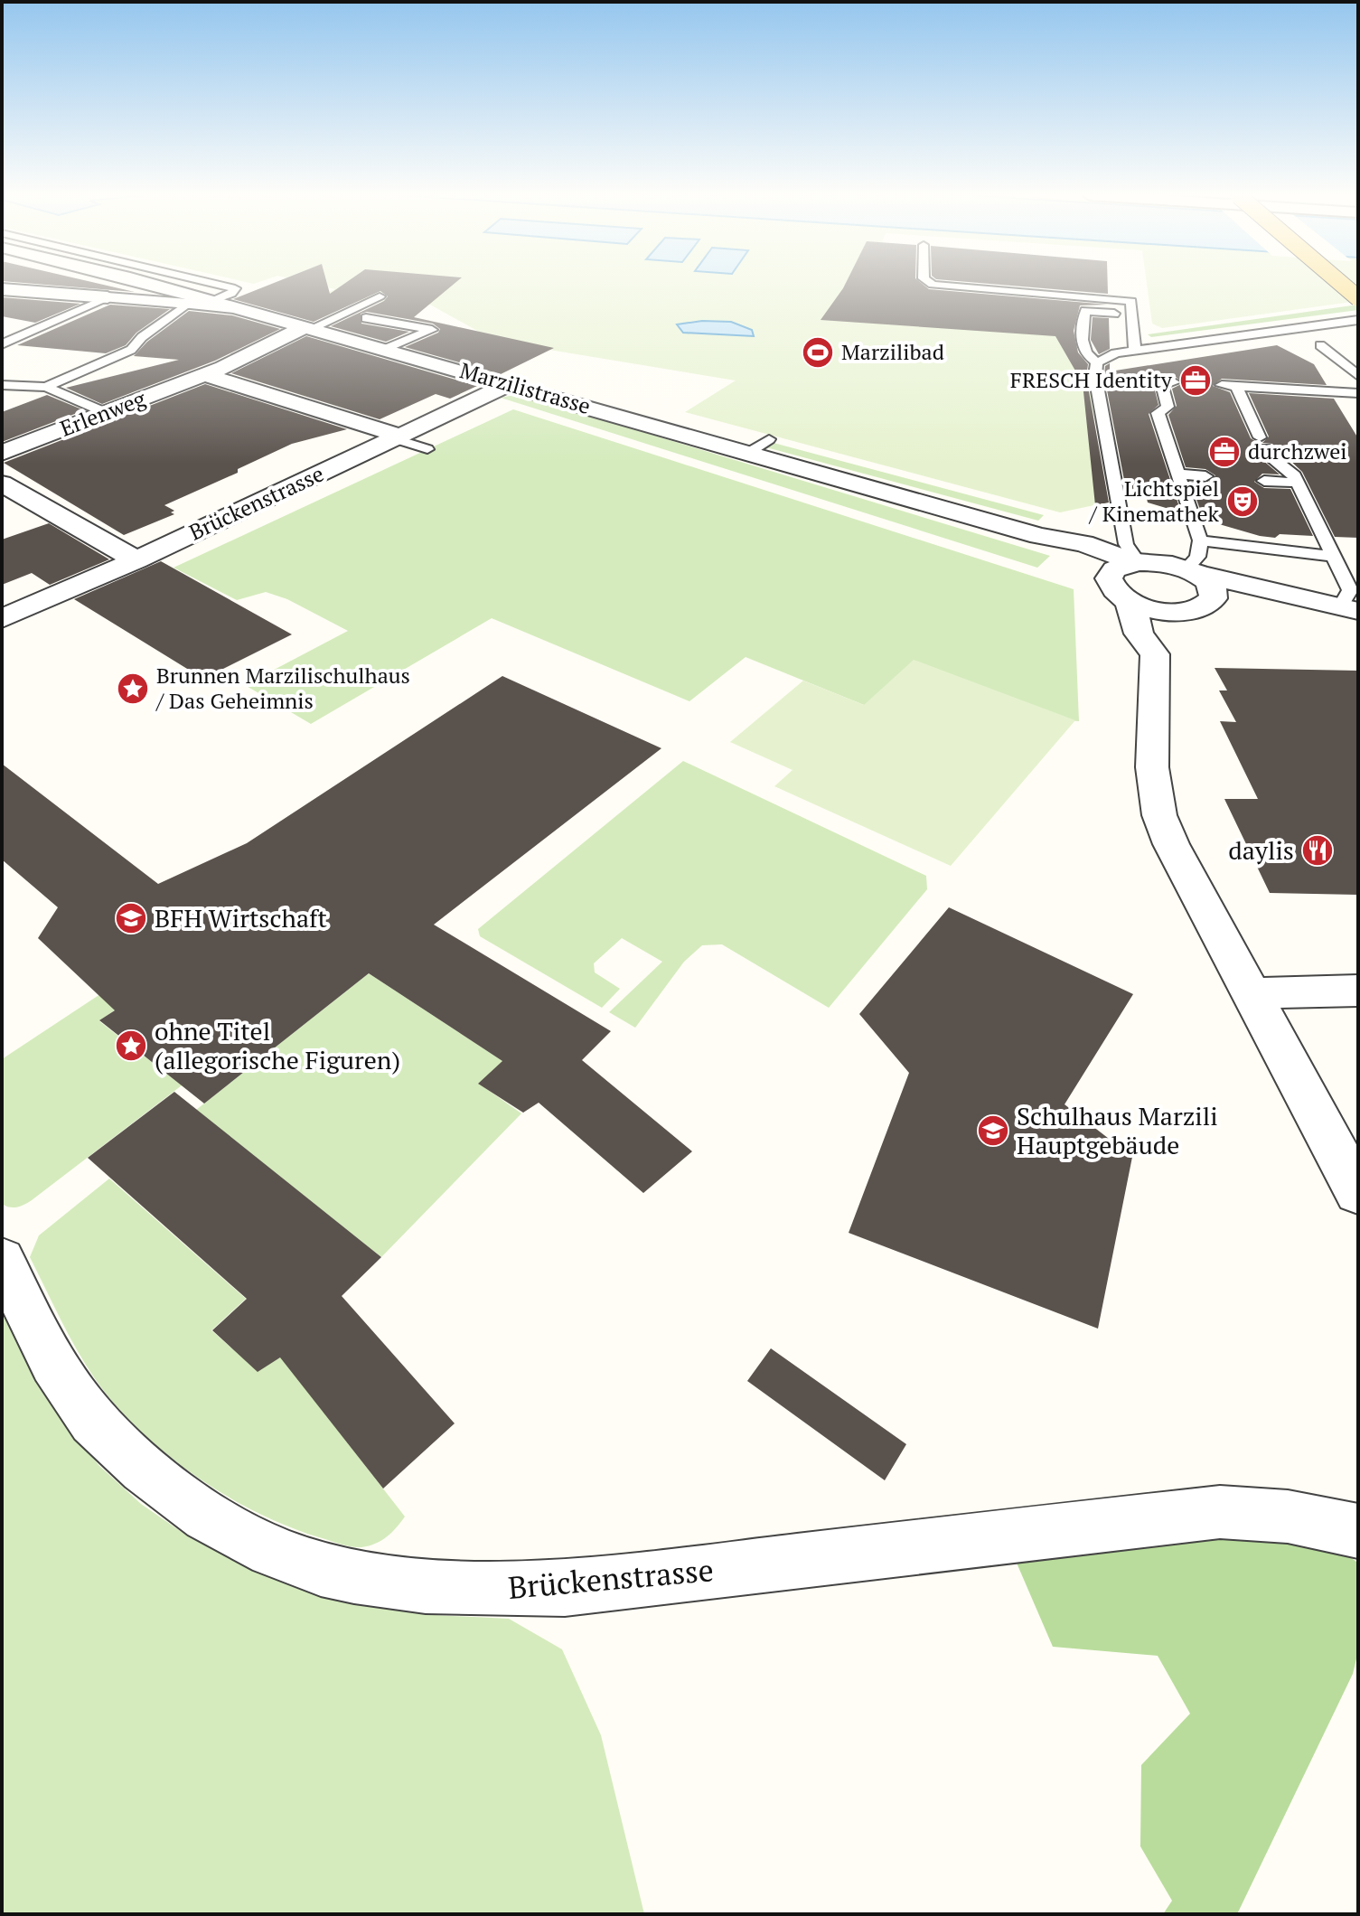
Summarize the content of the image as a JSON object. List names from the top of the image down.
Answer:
{
  "streets": {
    "street": ["Marzilistrasse", "Erlenweg", "Brückenstrasse"]
  },
  "crossings": [
    ["Marzilistrasse", "Erlenweg"],
    ["Marzilistrasse", "Brückenstrasse"]
  ],
  "places": {
    "sports": ["Marzilibad"],
    "office": ["FRESCH Identity", "durchzwei"],
    "theatre": ["Lichtspiel / Kinemathek"],
    "place": ["Brunnen Marzilischulhaus / Das Geheimnis", "ohne Titel (allegorische Figuren)"],
    "restaurant": ["daylis"],
    "school or university": ["BFH Wirtschaft", "Schulhaus Marzili Hauptgebäude"]
  }
}
